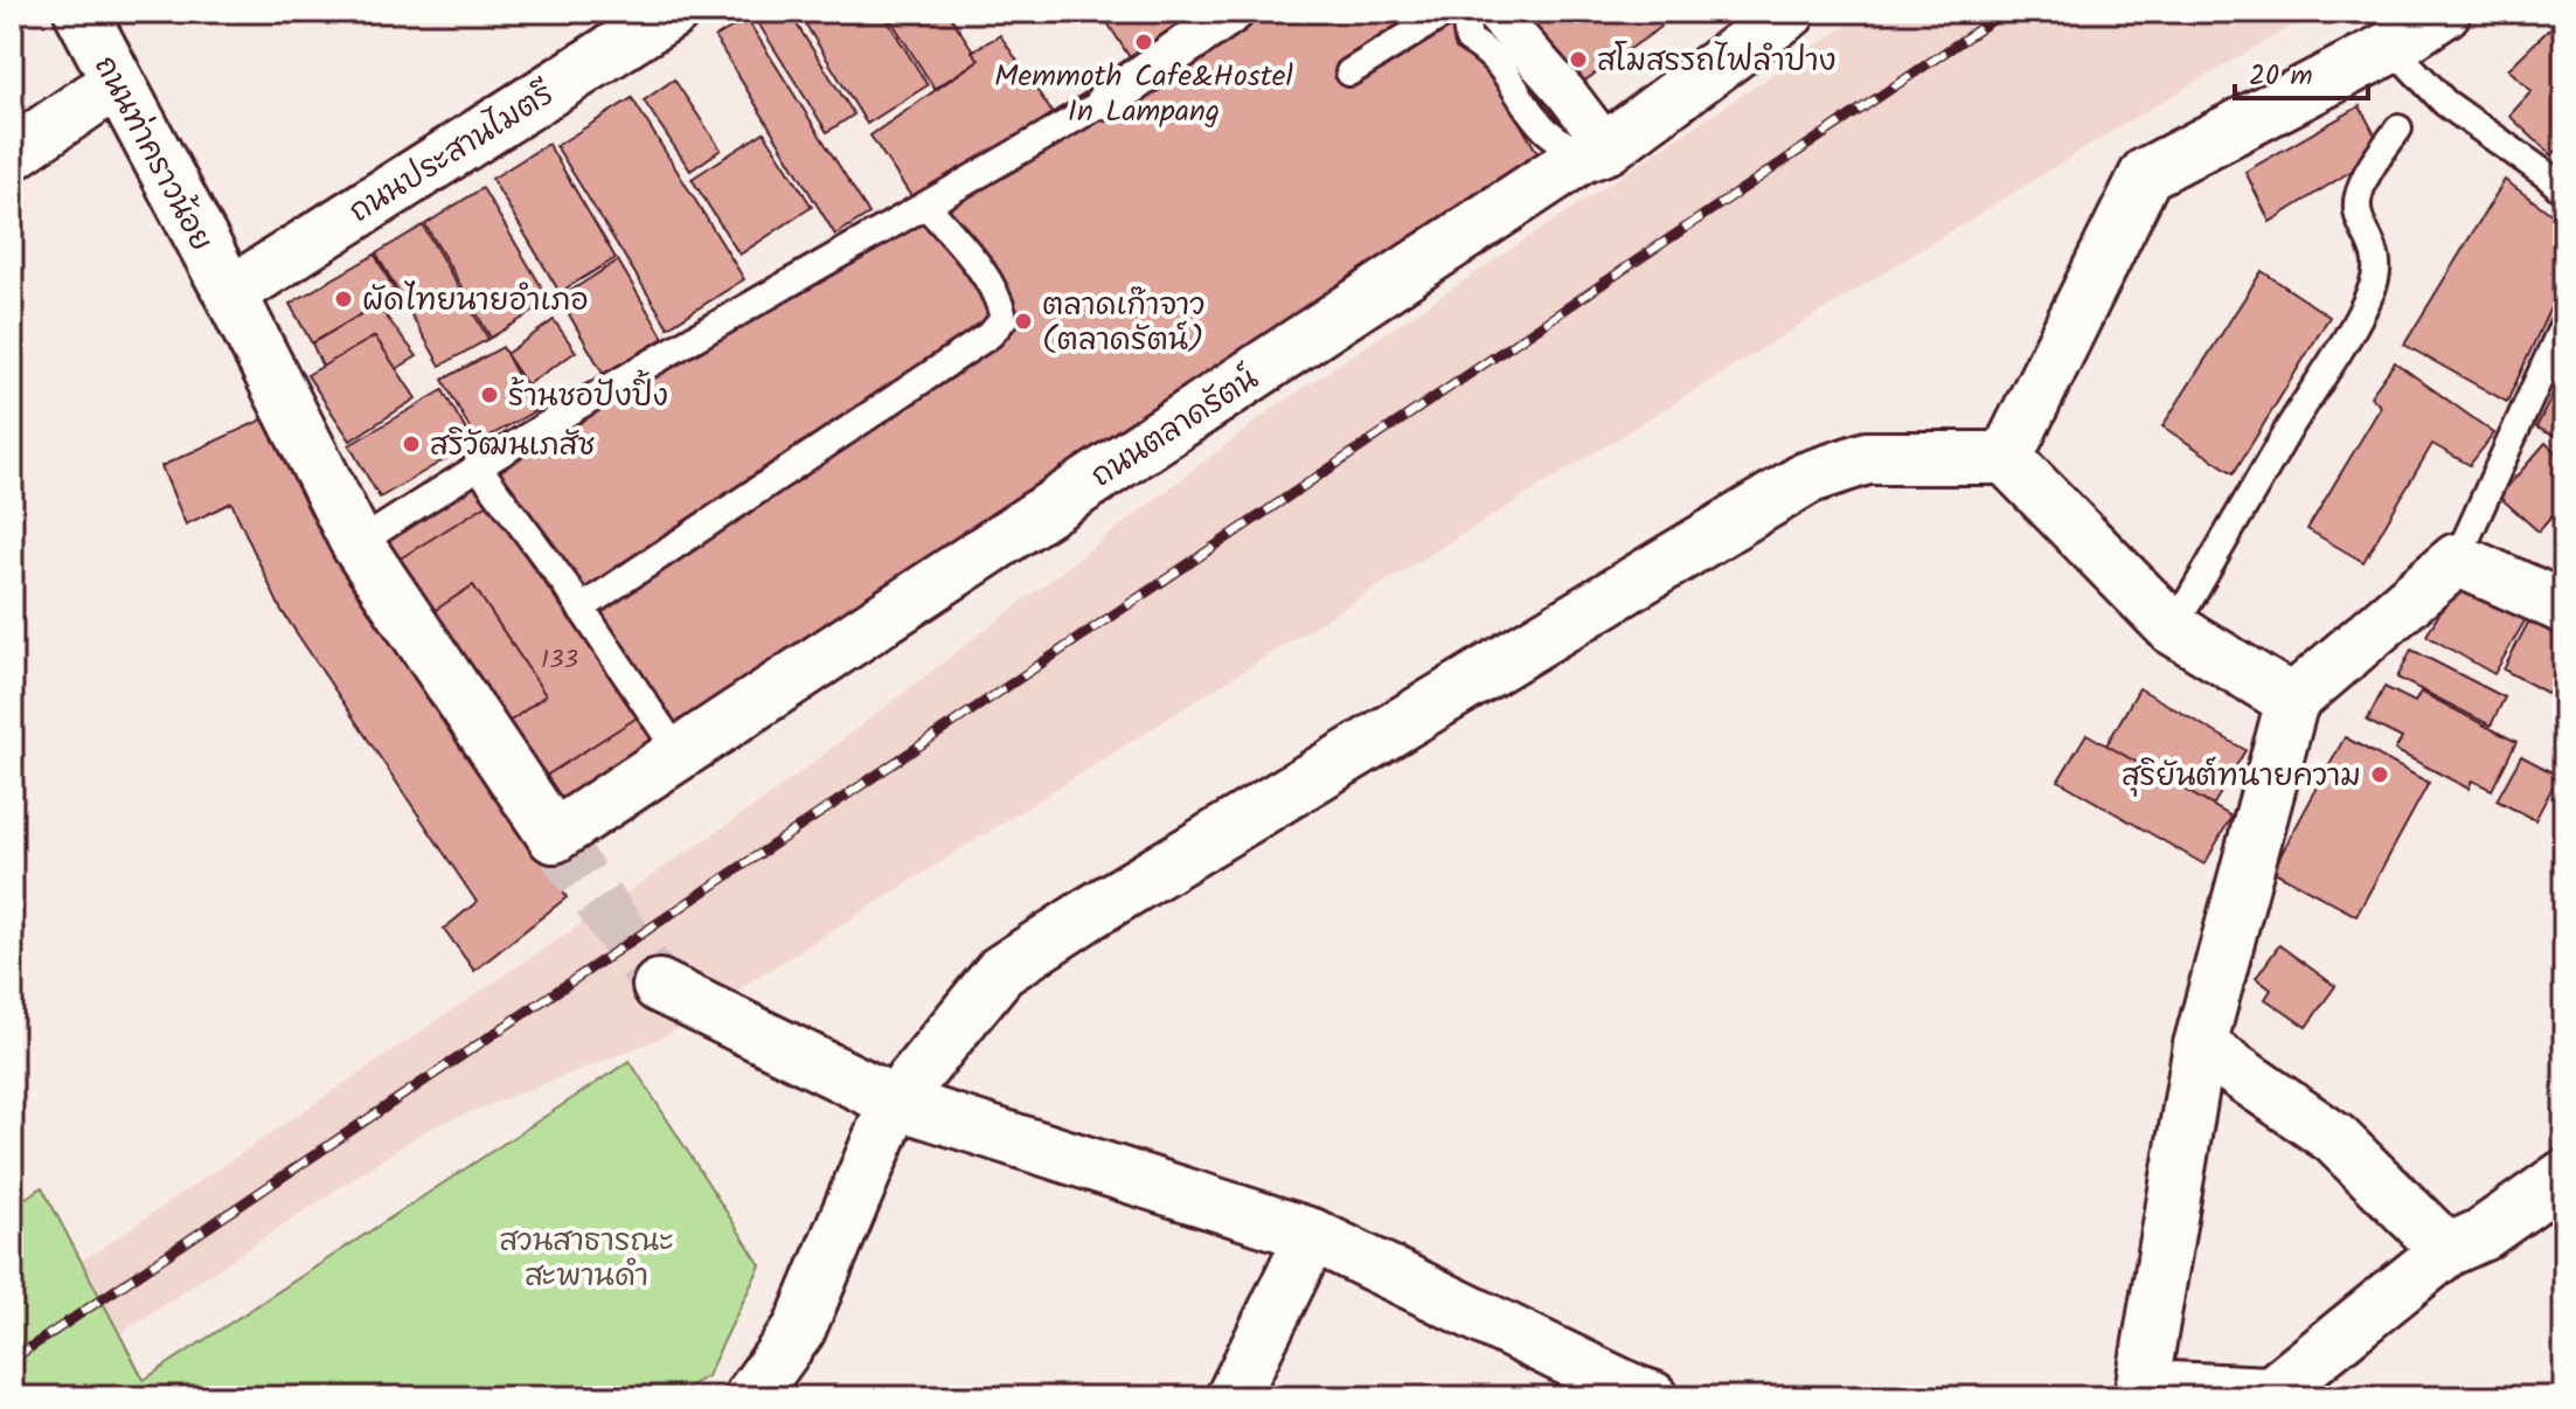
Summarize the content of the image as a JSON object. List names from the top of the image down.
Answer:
{
  "streets": {
    "street": ["ถนนประสานไมตรี", "ถนนท่าคราวน้อย", "ถนนตลาดรัตน์"]
  },
  "crossings": [
    ["ถนนประสานไมตรี", "ถนนท่าคราวน้อย"],
    ["ถนนท่าคราวน้อย", "ถนนตลาดรัตน์"]
  ],
  "parks": ["สวนสาธารณะ สะพานดำ"],
  "places": [
    "Memmoth Cafe&Hostel In Lampang",
    "สโมสรรถไฟลำปาง",
    "ผัดไทยนายอำเภอ",
    "ตลาดเก๊าจาว (ตลาดรัตน์)",
    "ร้านชอปังปิ้ง",
    "สริวัฒนเภสัช",
    "สุริยันต์ทนายความ"
  ],
  "house_numbers": ["133"],
  "scale_bar": "20 m"
}
